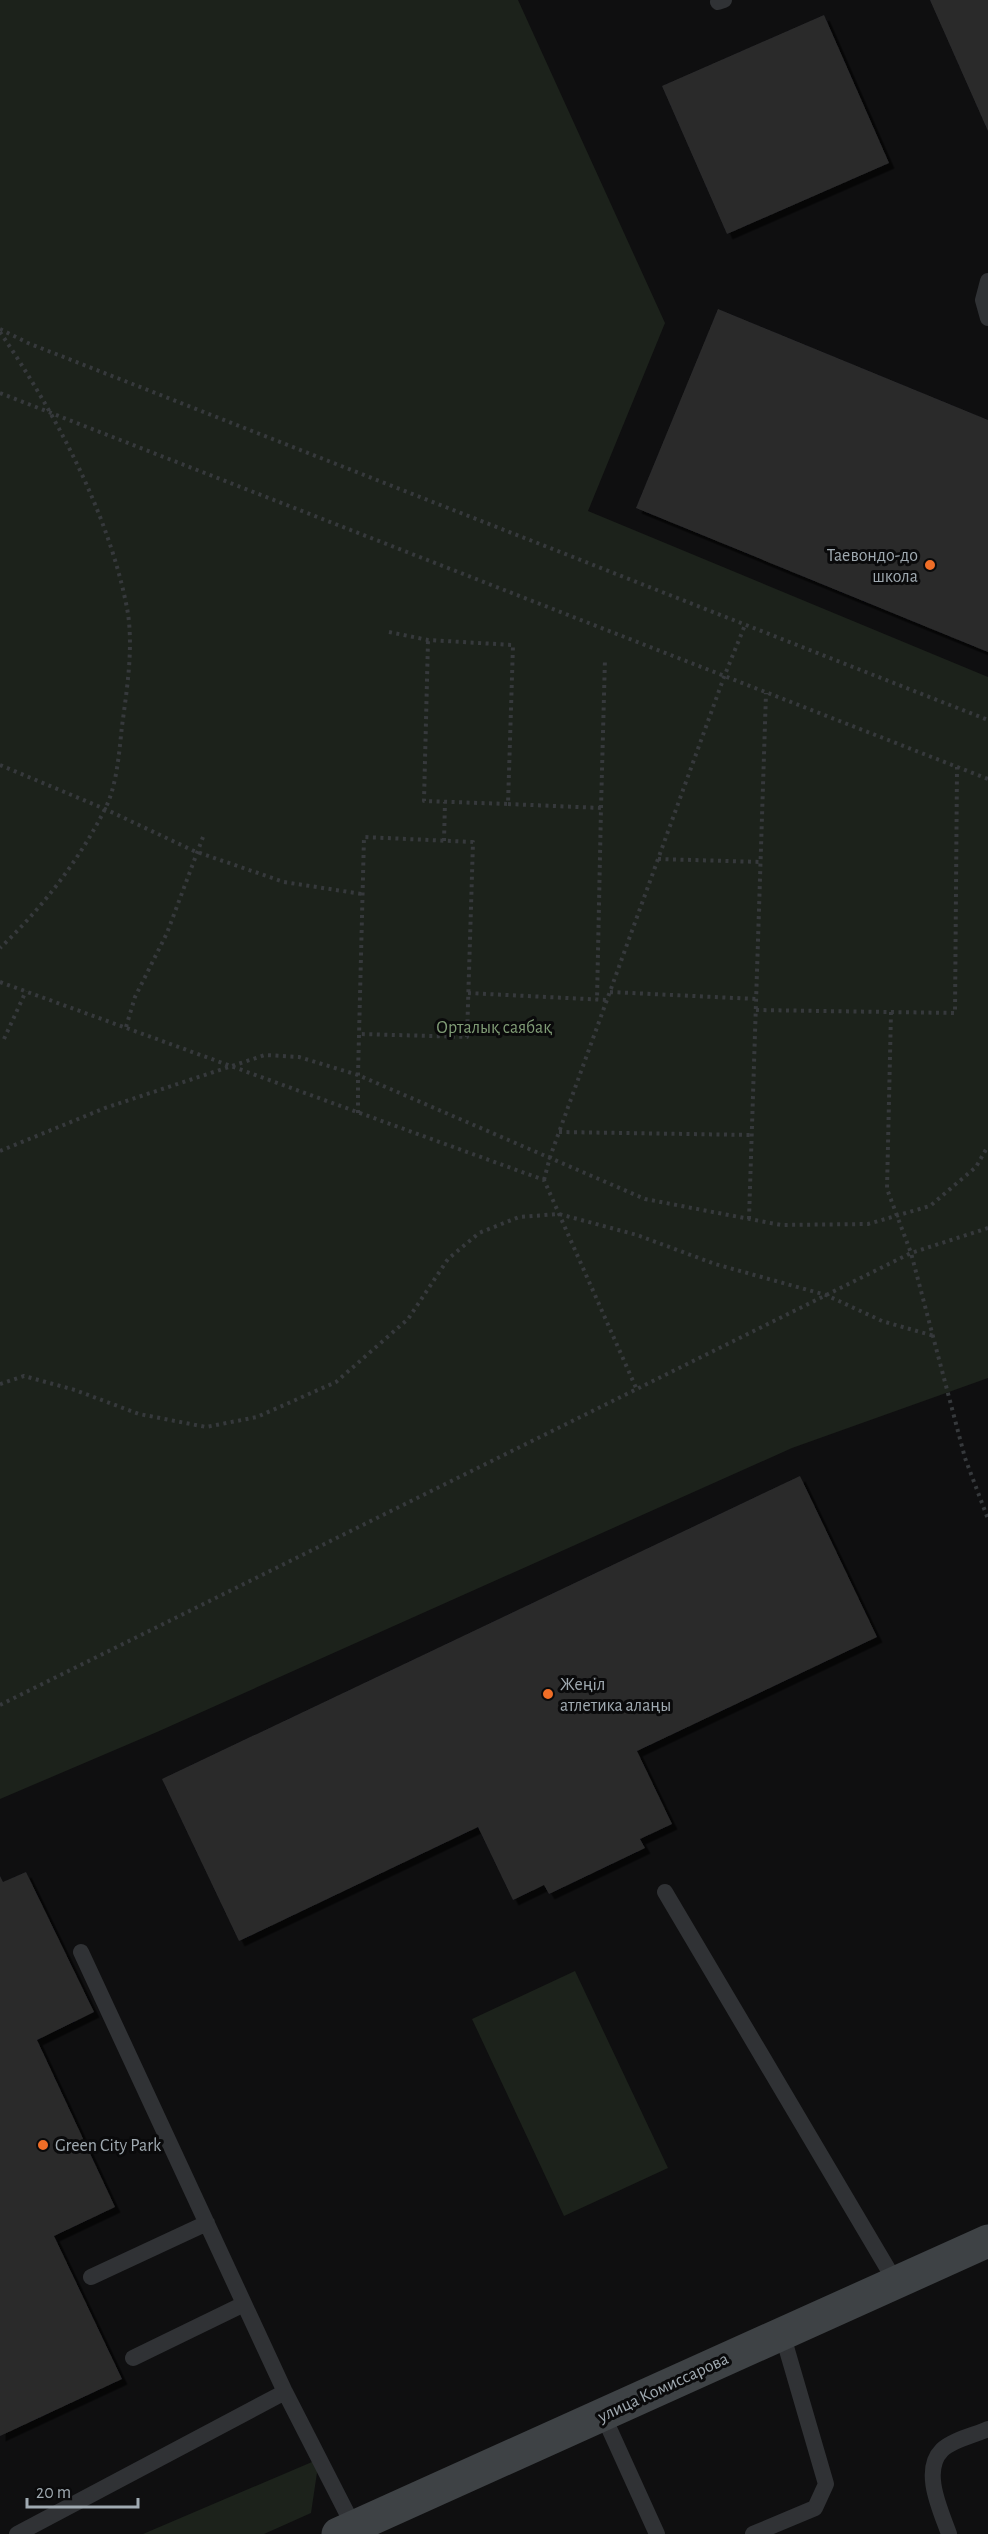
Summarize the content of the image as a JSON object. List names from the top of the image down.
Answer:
{
  "streets": {
    "street": ["улица Комиссарова"]
  },
  "parks": ["Орталық саябақ"],
  "places": ["Таевондо-до школа", "Жеңіл атлетика алаңы", "Green City Park"],
  "scale_bar": "20 m"
}
